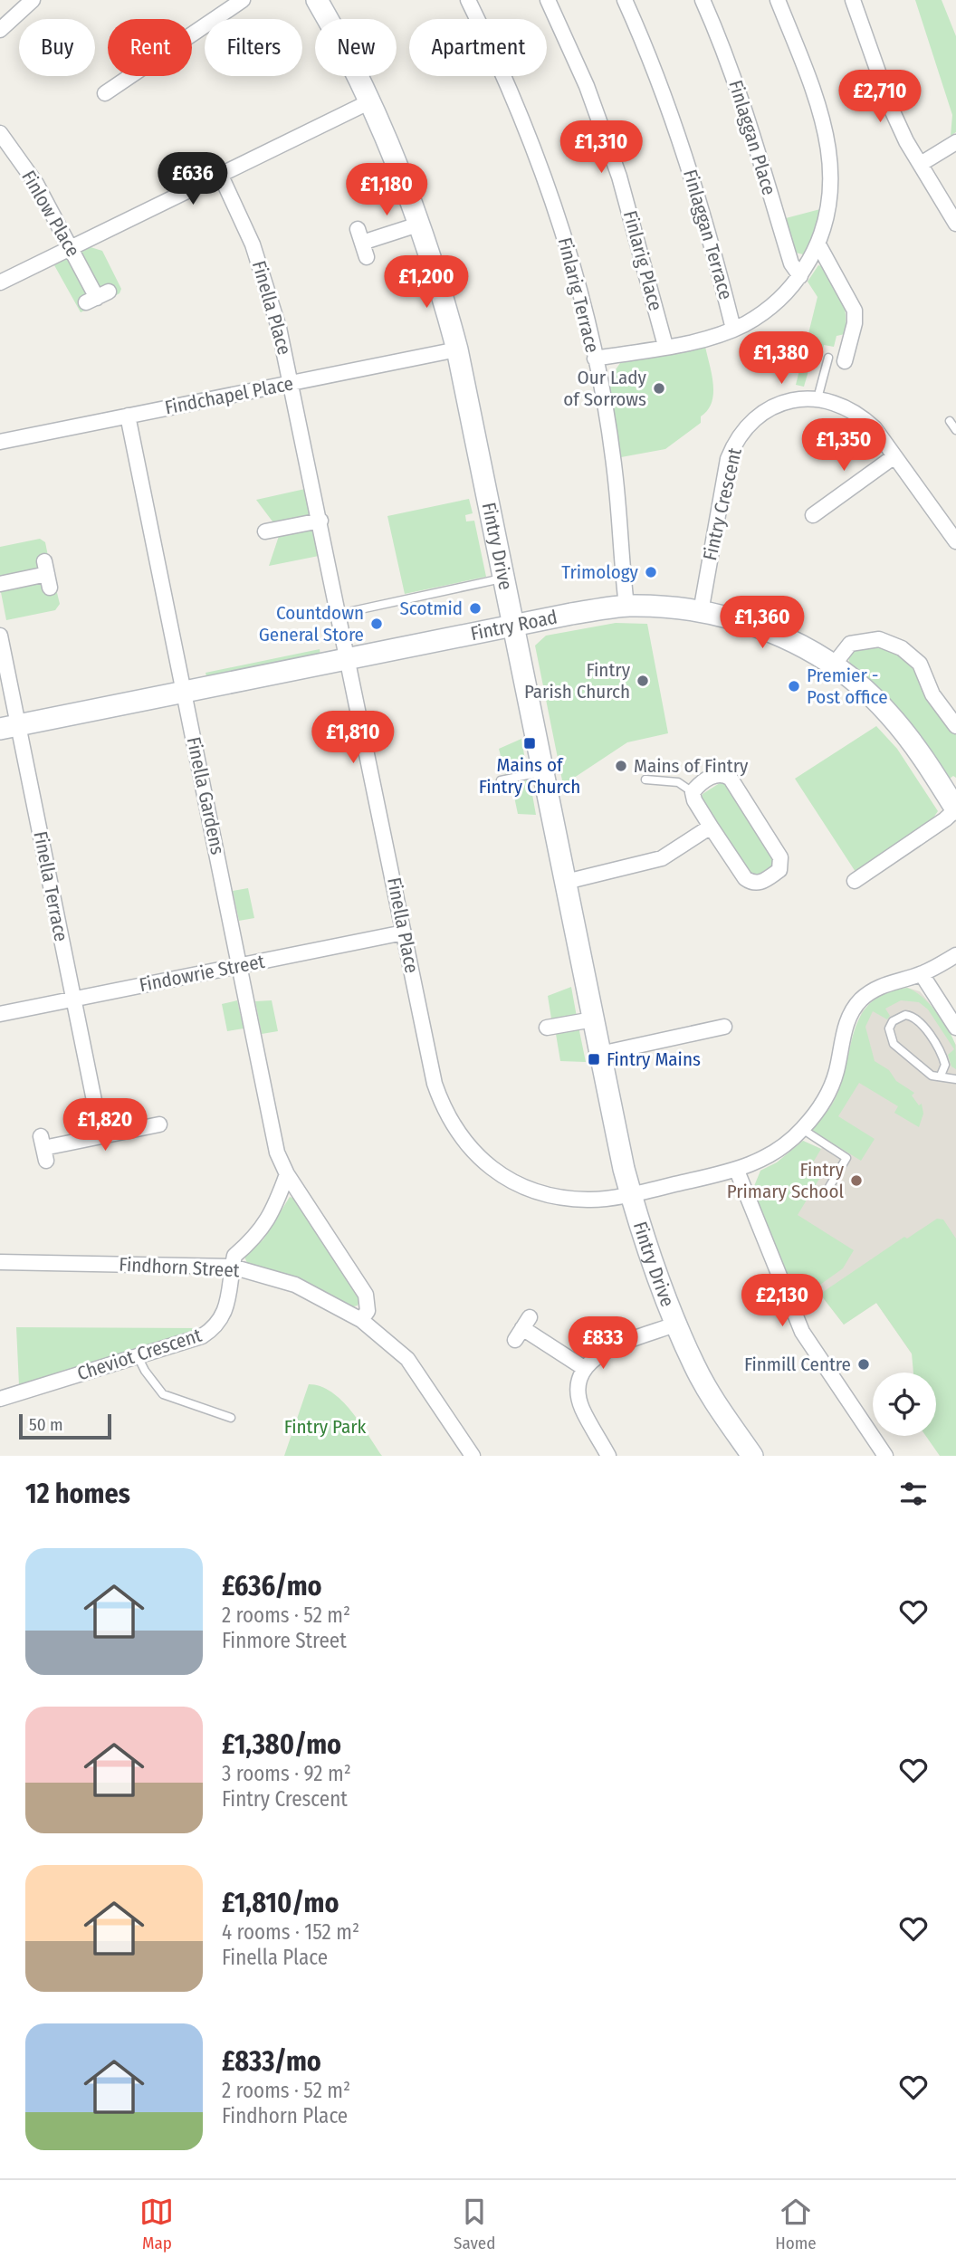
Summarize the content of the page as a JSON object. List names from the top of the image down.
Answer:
{
  "streets": {
    "street": [
      "Finlaggan Place",
      "Finlow Place",
      "Finlaggan Terrace",
      "Finlarig Place",
      "Finlarig Terrace",
      "Finella Place",
      "Findchapel Place",
      "Fintry Crescent",
      "Fintry Drive",
      "Fintry Road",
      "Finella Gardens",
      "Finella Terrace",
      "Findowrie Street",
      "Findhorn Street",
      "Cheviot Crescent"
    ]
  },
  "crossings": [
    ["Finlarig Terrace", "Fintry Road"],
    ["Finella Place", "Findchapel Place"],
    ["Finella Place", "Fintry Drive"],
    ["Finella Place", "Fintry Road"],
    ["Finella Place", "Findowrie Street"],
    ["Findchapel Place", "Fintry Drive"],
    ["Findchapel Place", "Finella Gardens"],
    ["Fintry Crescent", "Fintry Road"],
    ["Fintry Drive", "Fintry Road"],
    ["Fintry Road", "Finella Gardens"],
    ["Fintry Road", "Finella Terrace"],
    ["Finella Gardens", "Findowrie Street"],
    ["Finella Gardens", "Findhorn Street"],
    ["Finella Terrace", "Findowrie Street"],
    ["Findhorn Street", "Cheviot Crescent"]
  ],
  "parks": ["Fintry Park"],
  "places": {
    "other": [
      "Our Lady of Sorrows",
      "Trimology",
      "Scotmid",
      "Countdown General Store",
      "Fintry Parish Church",
      "Premier - Post office",
      "Mains of Fintry",
      "Fintry Primary School",
      "Finmill Centre"
    ],
    "transit": ["Mains of Fintry Church", "Fintry Mains"]
  },
  "scale_bar": "50 m",
  "page": {
    "chip": [
      "Buy",
      "Rent",
      "Filters",
      "New",
      "Apartment"
    ],
    "price": [
      "£2,710",
      "£1,310",
      "£636",
      "£1,180",
      "£1,200",
      "£1,380",
      "£1,350",
      "£1,360",
      "£1,810",
      "£1,820",
      "£2,130",
      "£833"
    ],
    "scale": "50 m",
    "heading": "12 homes",
    "list": [
      {
        "name": "£636/mo",
        "note": "2 rooms · 52 m² · Finmore Street"
      },
      {
        "name": "£1,380/mo",
        "note": "3 rooms · 92 m² · Fintry Crescent"
      },
      {
        "name": "£1,810/mo",
        "note": "4 rooms · 152 m² · Finella Place"
      },
      {
        "name": "£833/mo",
        "note": "2 rooms · 52 m² · Findhorn Place"
      }
    ],
    "tabs": ["Map", "Saved", "Home"]
  }
}
